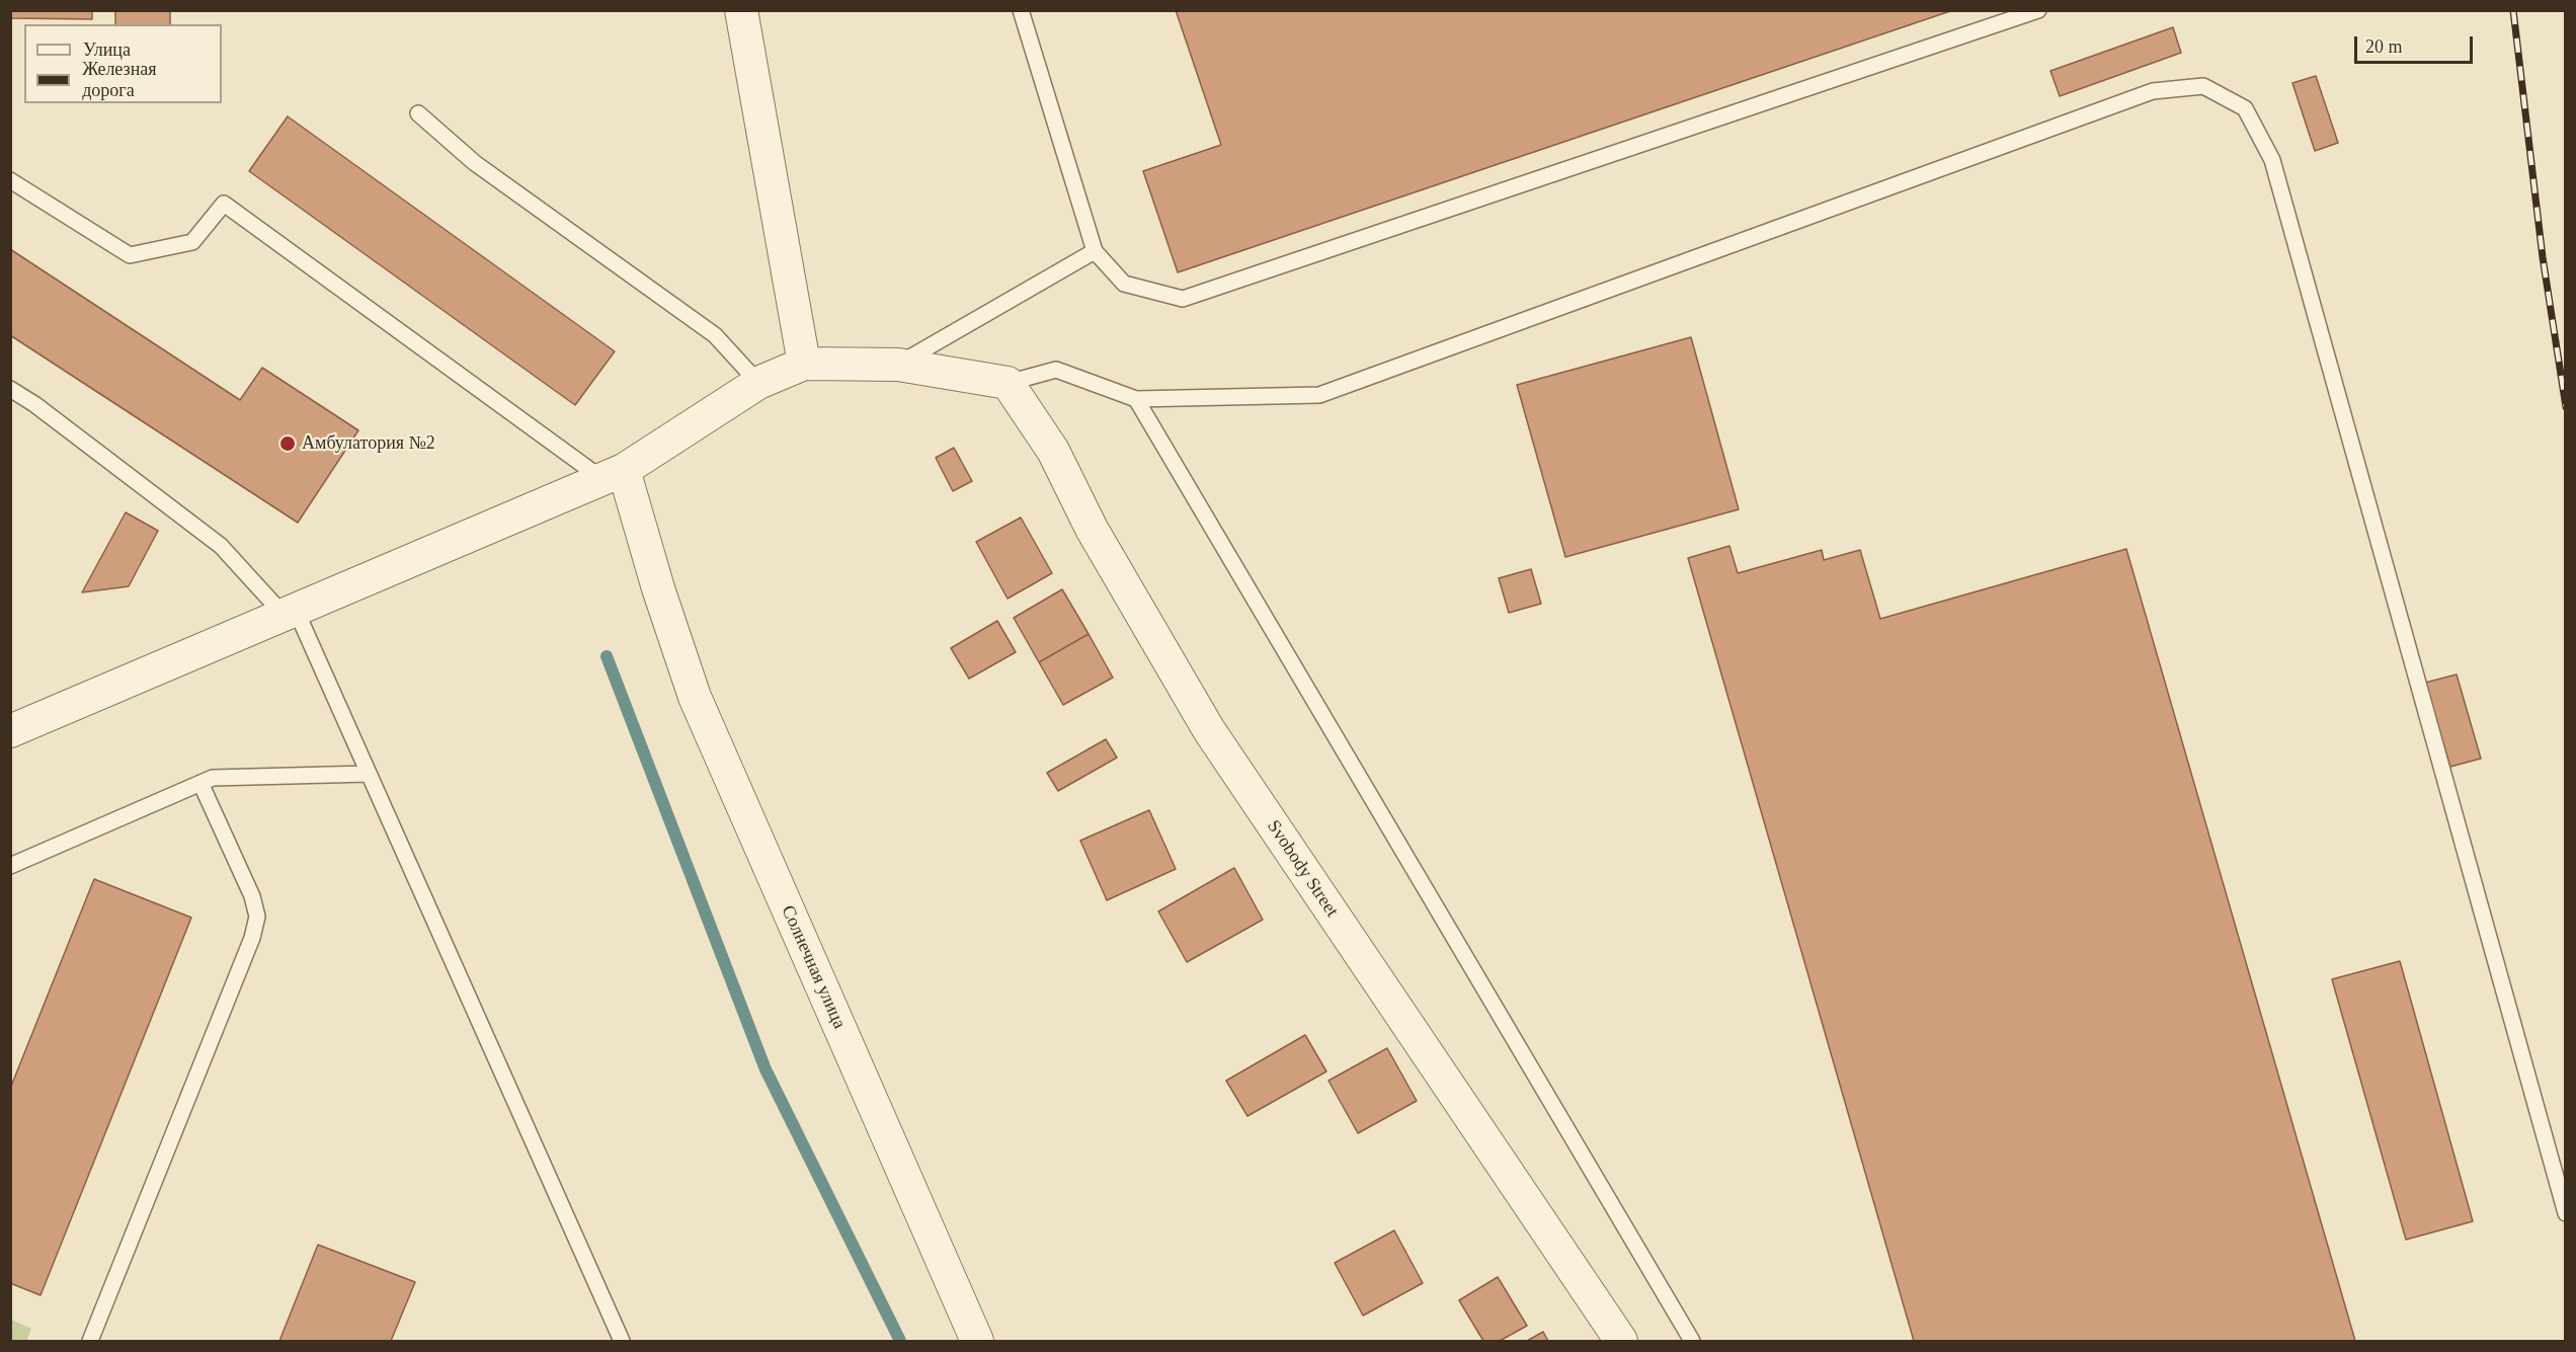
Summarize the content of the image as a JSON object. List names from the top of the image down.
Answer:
{
  "streets": {
    "street": ["Svobody Street", "Солнечная улица"]
  },
  "places": ["Амбулатория №2"],
  "legend": ["Улица", "Железная дорога"],
  "scale_bar": "20 m"
}
